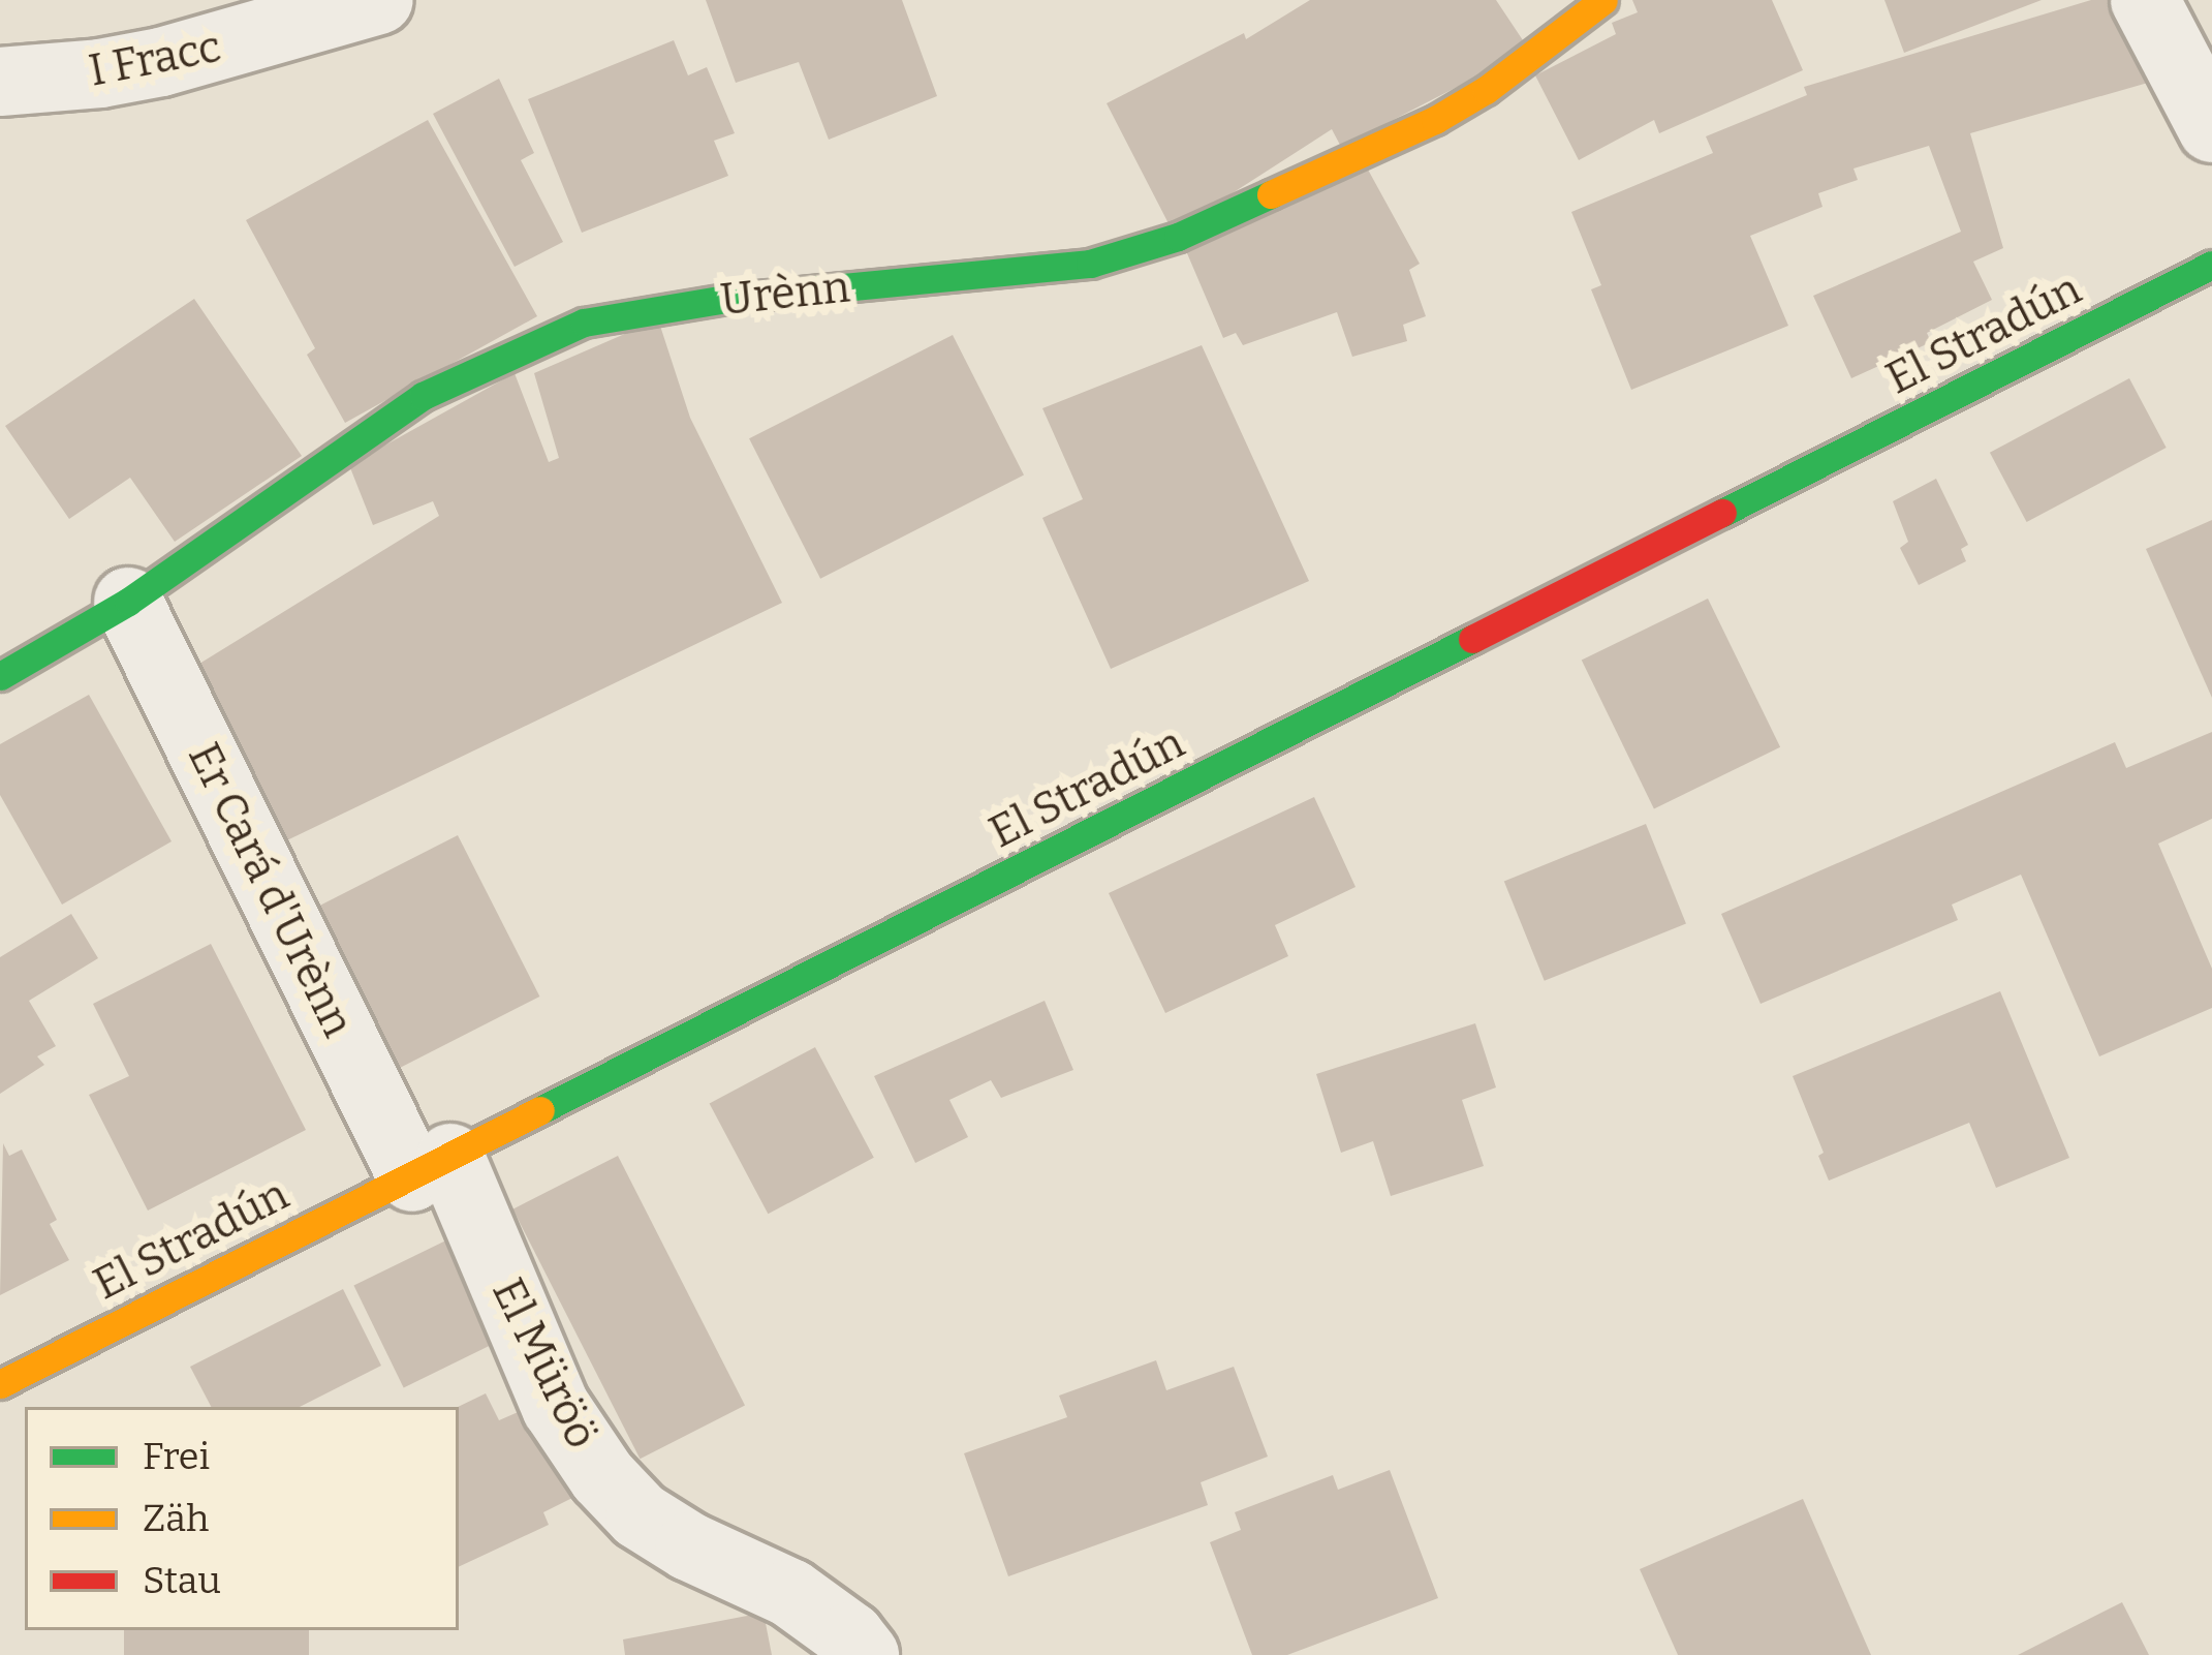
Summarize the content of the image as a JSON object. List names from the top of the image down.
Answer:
{
  "streets": {
    "main road": ["Urènn", "El Stradún"],
    "street": ["I Fracc", "Er Cará d'Urènn", "El Müröö"]
  },
  "crossings": [
    ["Urènn", "Er Cará d'Urènn"],
    ["El Stradún", "Er Cará d'Urènn"],
    ["El Stradún", "El Müröö"],
    ["Er Cará d'Urènn", "El Müröö"]
  ],
  "legend": ["Frei", "Zäh", "Stau"]
}
